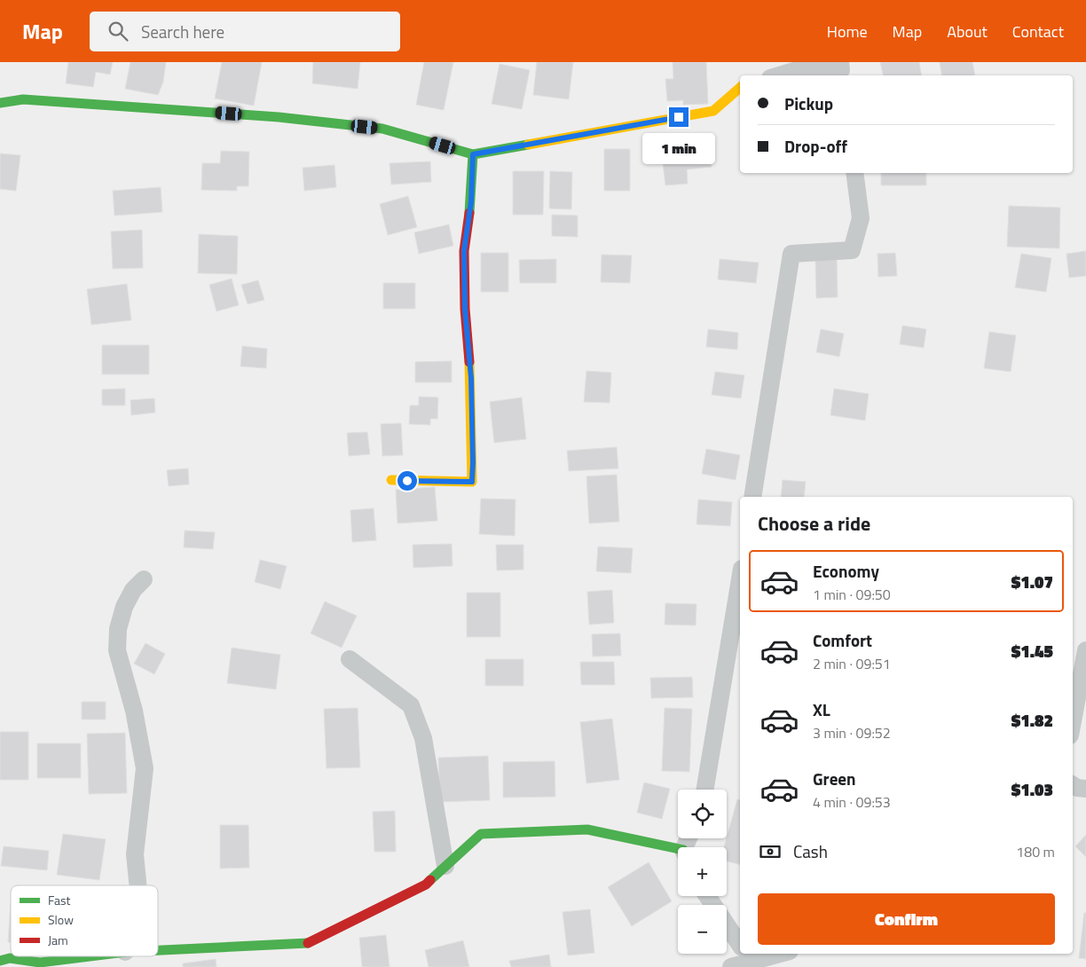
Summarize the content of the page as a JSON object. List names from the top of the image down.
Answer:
{
  "legend": ["Fast", "Slow", "Jam"],
  "page": {
    "header": "Map",
    "search": "Search here",
    "nav": [
      "Home",
      "Map",
      "About",
      "Contact"
    ],
    "banner": ["Pickup", "Drop-off"],
    "bubble": "1 min",
    "heading": "Choose a ride",
    "list": [
      {
        "name": "Economy",
        "note": "1 min · 09:50",
        "value": "$1.07"
      },
      {
        "name": "Comfort",
        "note": "2 min · 09:51",
        "value": "$1.45"
      },
      {
        "name": "XL",
        "note": "3 min · 09:52",
        "value": "$1.82"
      },
      {
        "name": "Green",
        "note": "4 min · 09:53",
        "value": "$1.03"
      }
    ],
    "map_buttons": ["+", "−"],
    "pay": ["Cash", "180 m"],
    "buttons": "Confirm"
  }
}
